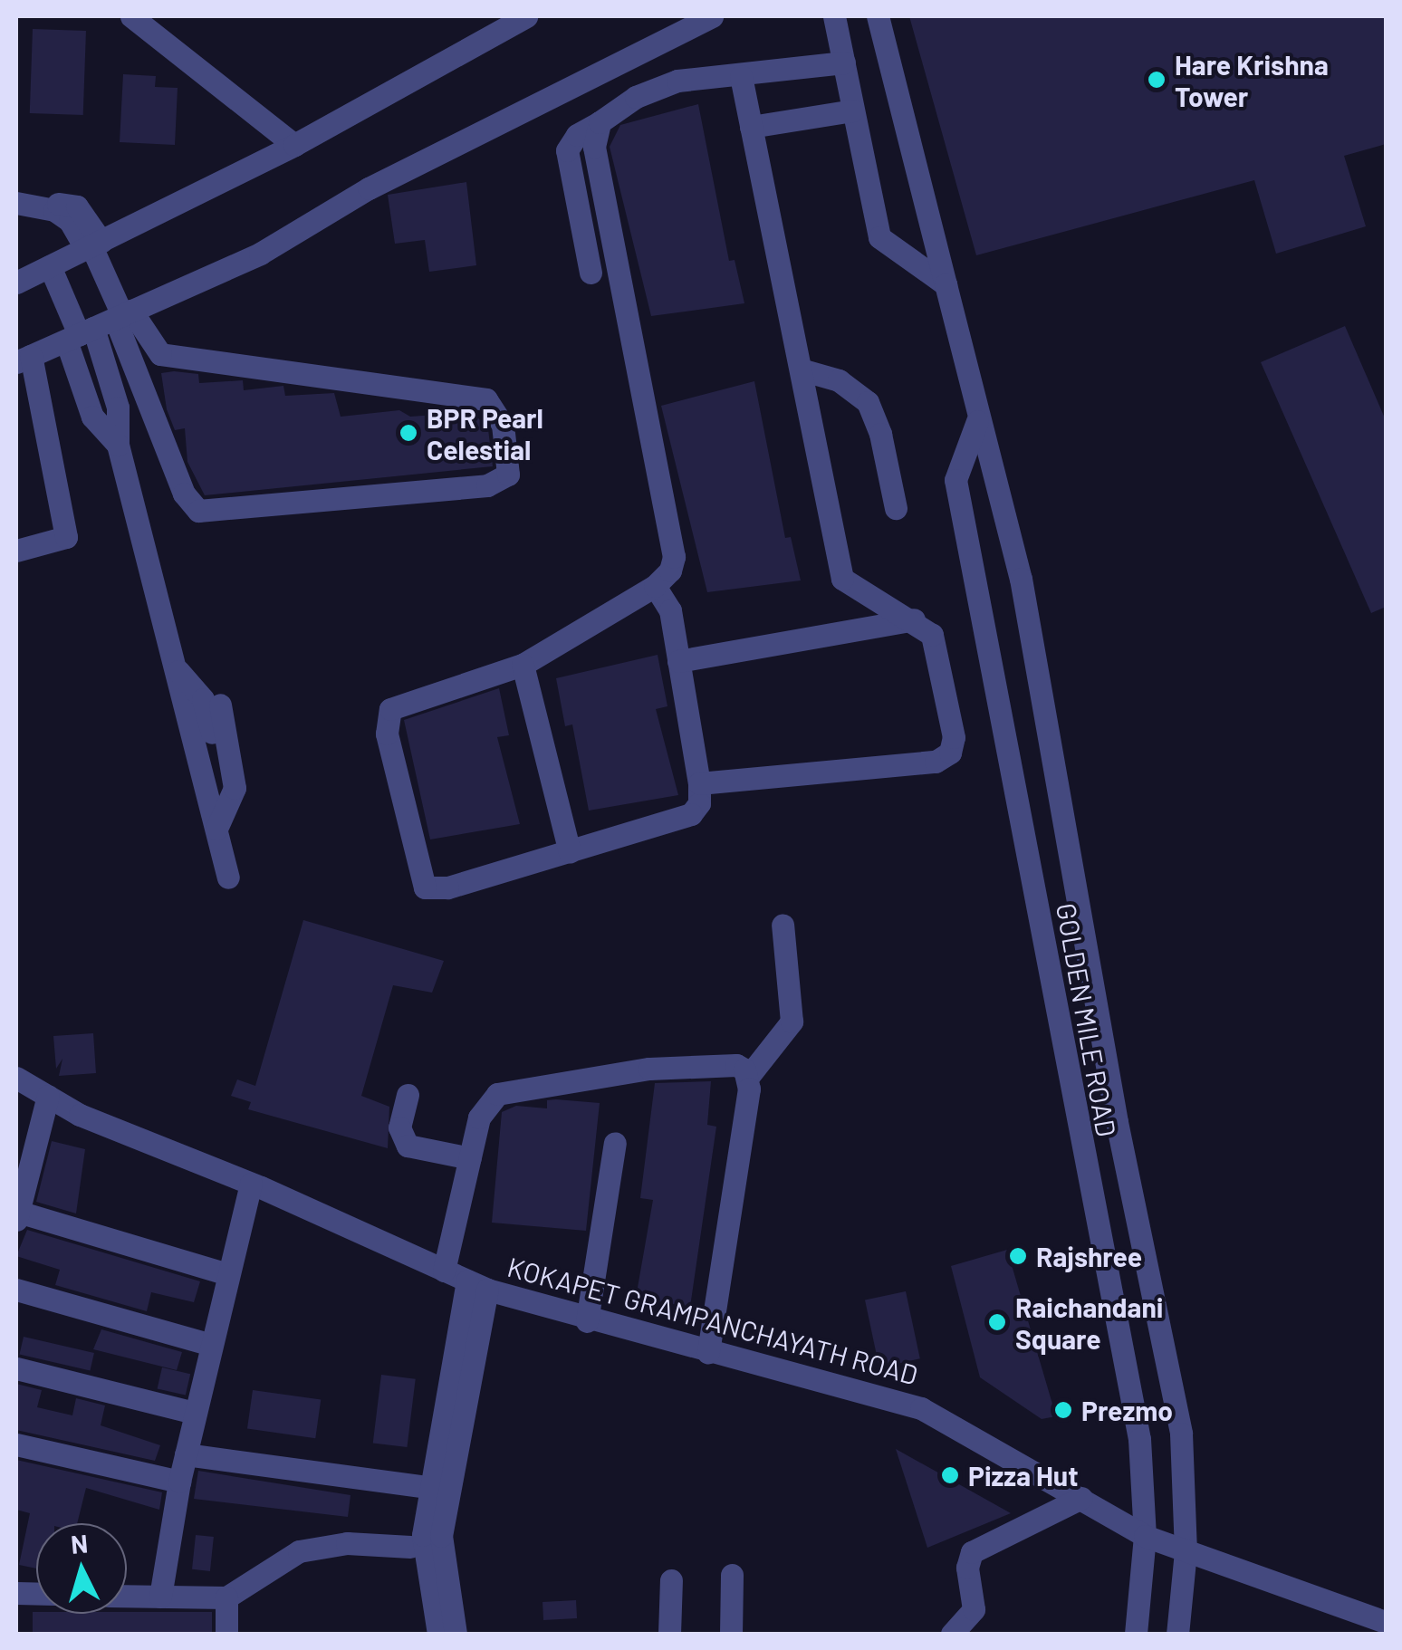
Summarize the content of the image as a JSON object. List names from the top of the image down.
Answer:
{
  "streets": {
    "street": ["GOLDEN MILE ROAD", "KOKAPET GRAMPANCHAYATH ROAD"]
  },
  "crossings": [
    ["GOLDEN MILE ROAD", "KOKAPET GRAMPANCHAYATH ROAD"]
  ],
  "places": [
    "Hare Krishna Tower",
    "BPR Pearl Celestial",
    "Rajshree",
    "Raichandani Square",
    "Prezmo",
    "Pizza Hut"
  ],
  "north": "top"
}
